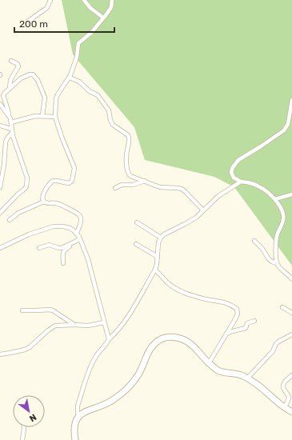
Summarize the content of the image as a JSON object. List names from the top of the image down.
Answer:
{
  "scale_bar": "200 m",
  "north": "bottom right"
}
